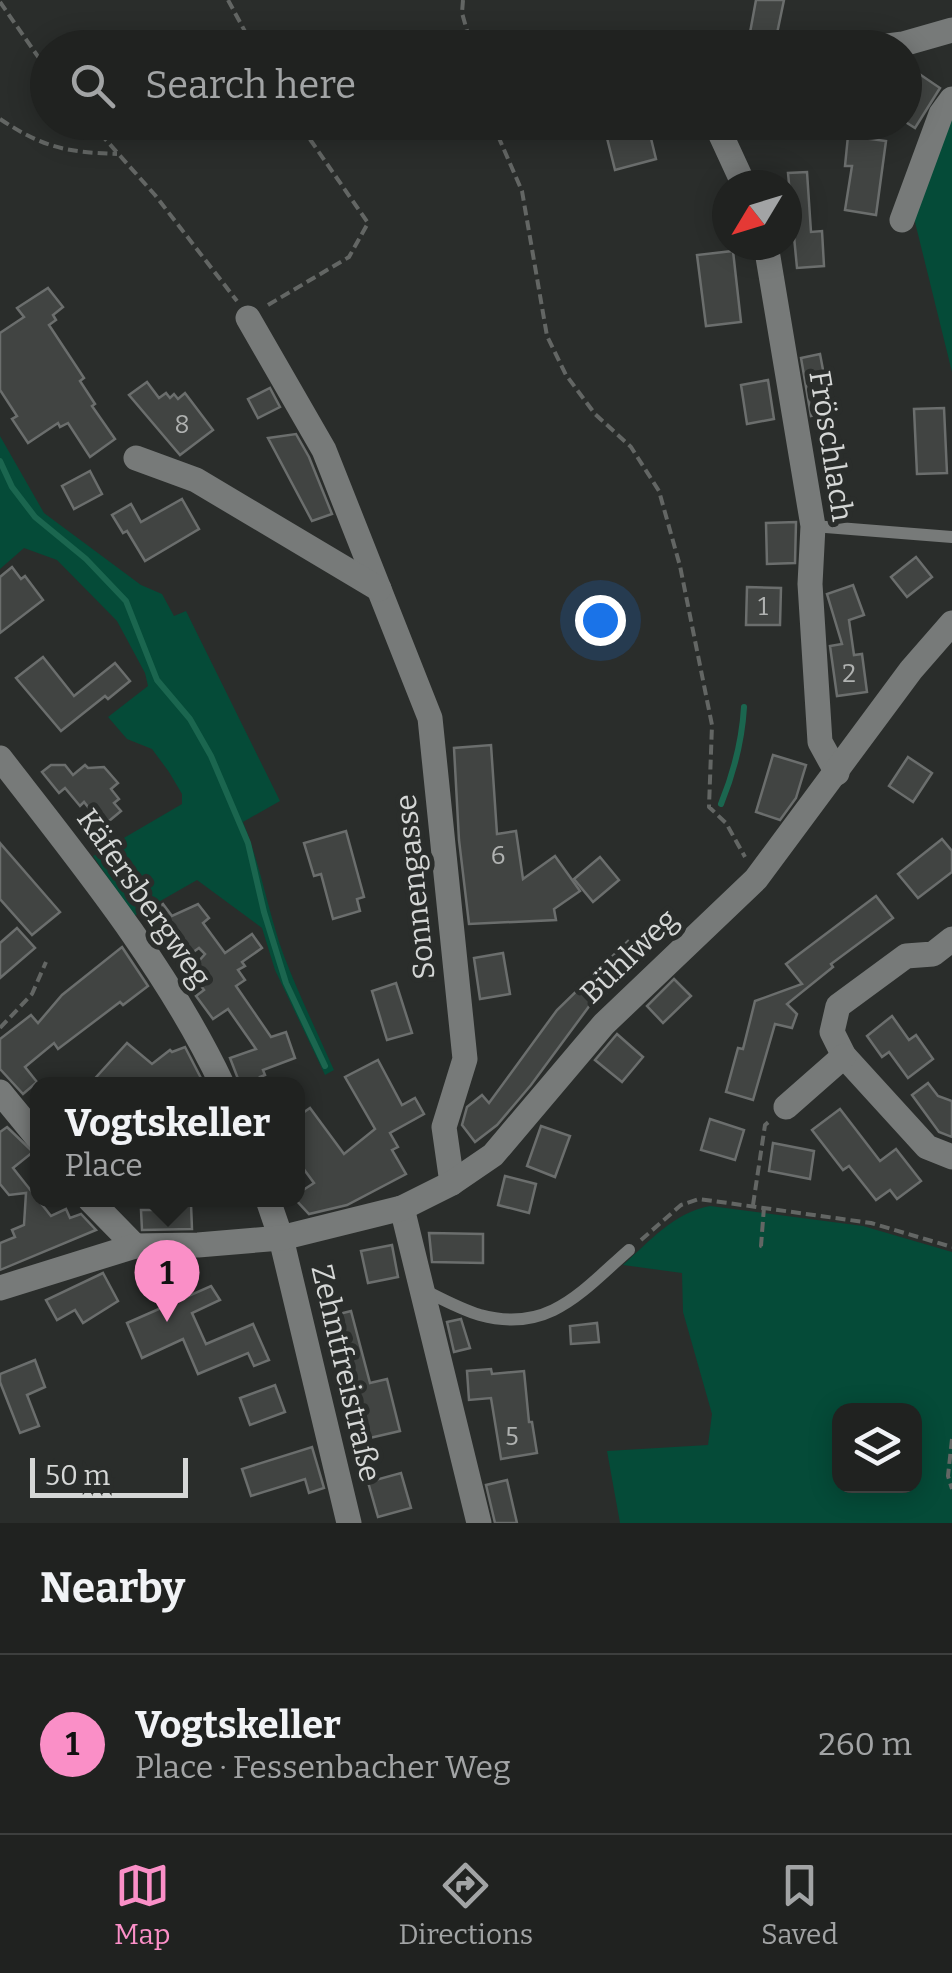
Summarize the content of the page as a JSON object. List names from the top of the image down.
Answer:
{
  "streets": {
    "street": [
      "Fröschlach",
      "Sonnengasse",
      "Käfersbergweg",
      "Bühlweg",
      "Zehntfreistraße"
    ]
  },
  "crossings": [
    ["Fröschlach", "Bühlweg"],
    ["Sonnengasse", "Bühlweg"],
    ["Bühlweg", "Zehntfreistraße"]
  ],
  "house_numbers": [
    "8",
    "1",
    "2",
    "6",
    "5"
  ],
  "scale_bar": "50 m",
  "north": "bottom left",
  "page": {
    "search": "Search here",
    "popup": ["Vogtskeller", "Place"],
    "pins": "1",
    "scale": "50 m",
    "heading": "Nearby",
    "list": [
      {
        "mark": "1",
        "name": "Vogtskeller",
        "note": "Place · Fessenbacher Weg",
        "value": "260 m"
      }
    ],
    "nav": ["Map", "Directions", "Saved"]
  }
}
